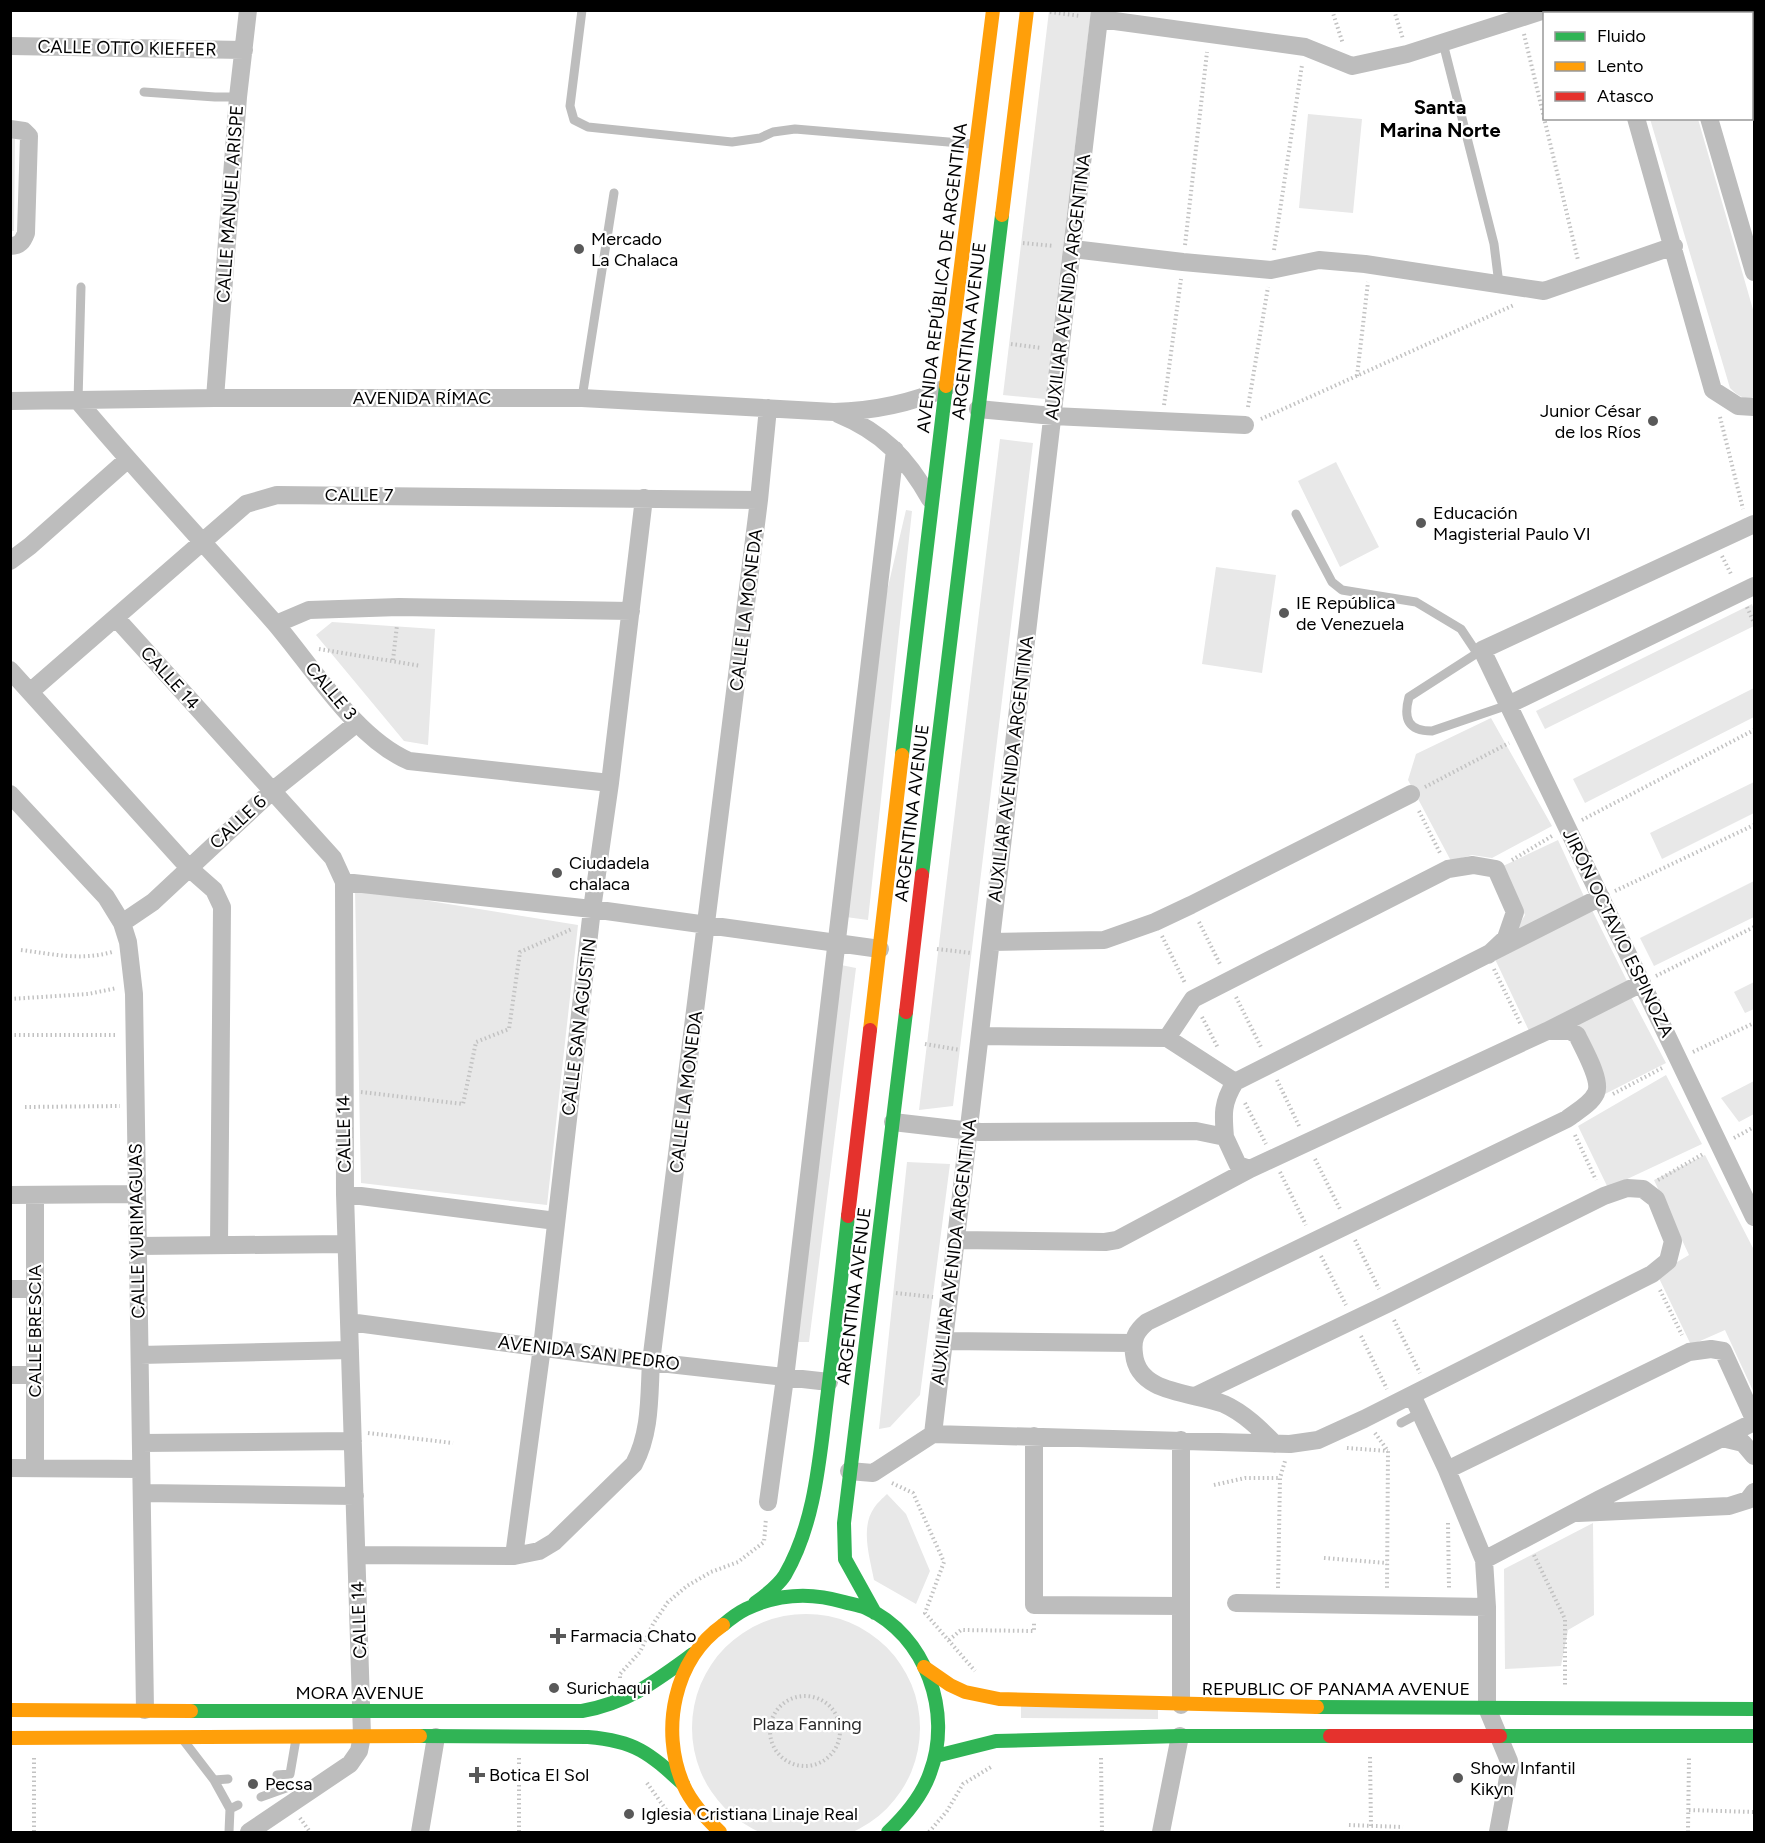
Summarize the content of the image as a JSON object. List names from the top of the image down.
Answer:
{
  "streets": {
    "main road": [
      "AVENIDA REPÚBLICA DE ARGENTINA",
      "ARGENTINA AVENUE",
      "REPUBLIC OF PANAMA AVENUE",
      "MORA AVENUE"
    ],
    "street": [
      "CALLE OTTO KIEFFER",
      "CALLE MANUEL ARISPE",
      "AUXILIAR AVENIDA ARGENTINA",
      "AVENIDA RÍMAC",
      "CALLE 7",
      "CALLE LA MONEDA",
      "CALLE 14",
      "CALLE 3",
      "CALLE 6",
      "JIRÓN OCTAVIO ESPINOZA",
      "CALLE SAN AGUSTIN",
      "CALLE YURIMAGUAS",
      "CALLE BRESCIA",
      "AVENIDA SAN PEDRO"
    ]
  },
  "crossings": [
    ["CALLE OTTO KIEFFER", "CALLE MANUEL ARISPE"],
    ["CALLE MANUEL ARISPE", "AVENIDA RÍMAC"],
    ["AVENIDA REPÚBLICA DE ARGENTINA", "ARGENTINA AVENUE"],
    ["AVENIDA REPÚBLICA DE ARGENTINA", "AVENIDA RÍMAC"],
    ["ARGENTINA AVENUE", "AVENIDA RÍMAC"],
    ["ARGENTINA AVENUE", "AVENIDA SAN PEDRO"],
    ["AVENIDA RÍMAC", "CALLE LA MONEDA"],
    ["AVENIDA RÍMAC", "CALLE 3"],
    ["CALLE 7", "CALLE LA MONEDA"],
    ["CALLE 7", "CALLE 14"],
    ["CALLE 7", "CALLE 3"],
    ["CALLE 7", "CALLE SAN AGUSTIN"],
    ["CALLE LA MONEDA", "CALLE 14"],
    ["CALLE LA MONEDA", "CALLE SAN AGUSTIN"],
    ["CALLE LA MONEDA", "AVENIDA SAN PEDRO"],
    ["CALLE 14", "CALLE 6"],
    ["CALLE 14", "AVENIDA SAN PEDRO"],
    ["CALLE 14", "MORA AVENUE"],
    ["CALLE 3", "CALLE 6"],
    ["CALLE 3", "CALLE SAN AGUSTIN"],
    ["CALLE 6", "CALLE YURIMAGUAS"],
    ["CALLE SAN AGUSTIN", "AVENIDA SAN PEDRO"],
    ["CALLE YURIMAGUAS", "MORA AVENUE"]
  ],
  "districts": ["Santa Marina Norte"],
  "parks": ["Plaza Fanning"],
  "places": {
    "other": [
      "Mercado La Chalaca",
      "Junior César de los Ríos",
      "Educación Magisterial Paulo VI",
      "IE República de Venezuela",
      "Ciudadela chalaca",
      "Surichaqui",
      "Show Infantil Kikyn",
      "Pecsa",
      "Iglesia Cristiana Linaje Real"
    ],
    "health": ["Farmacia Chato", "Botica El Sol"]
  },
  "legend": ["Fluido", "Lento", "Atasco"]
}
